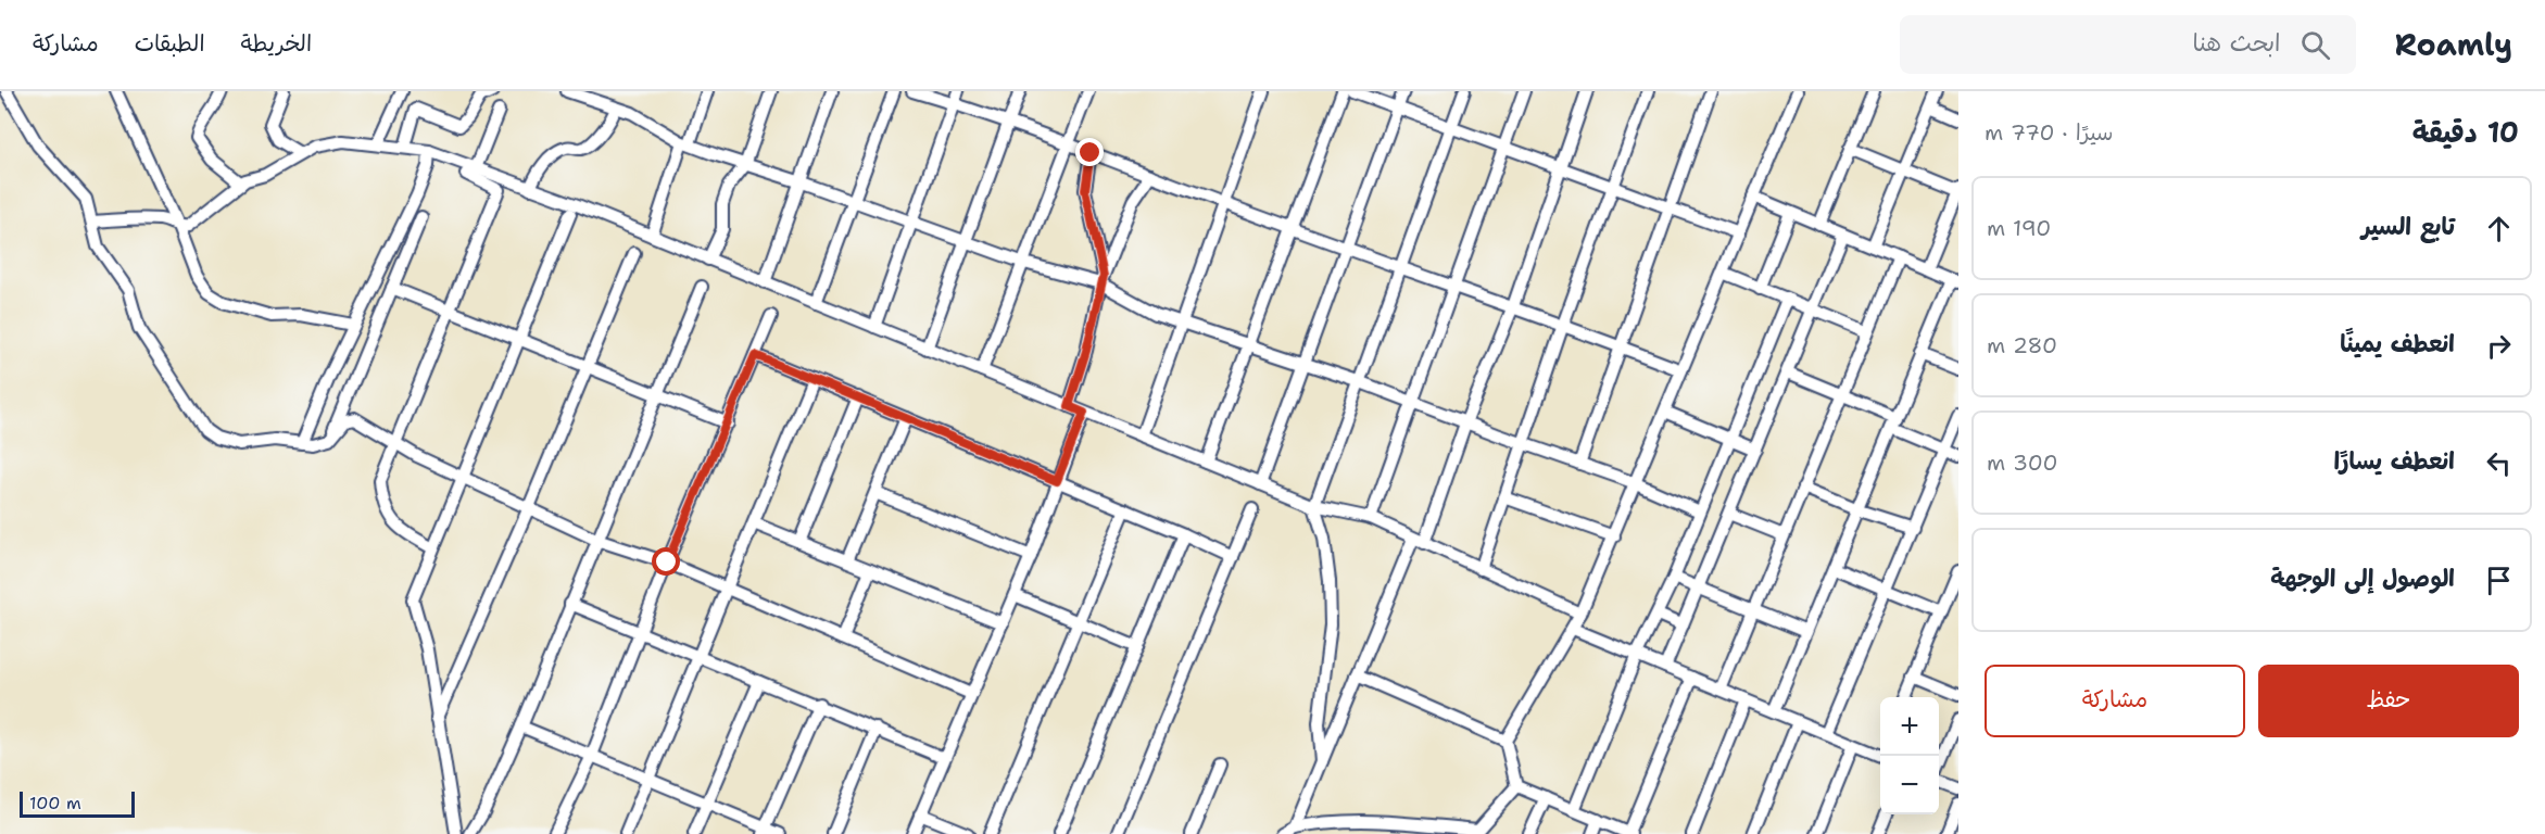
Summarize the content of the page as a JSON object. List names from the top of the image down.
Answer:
{
  "scale_bar": "100 m",
  "page": {
    "header": "Roamly",
    "search": "ابحث هنا",
    "nav": ["الخريطة", "الطبقات", "مشاركة"],
    "heading": ["10 دقيقة", "سيرًا · 770 m"],
    "list": [
      ["تابع السير", "190 m"],
      ["انعطف يمينًا", "280 m"],
      ["انعطف يسارًا", "300 m"],
      "الوصول إلى الوجهة"
    ],
    "buttons": ["حفظ", "مشاركة"],
    "map_buttons": ["+", "−"],
    "scale": "100 m"
  }
}
